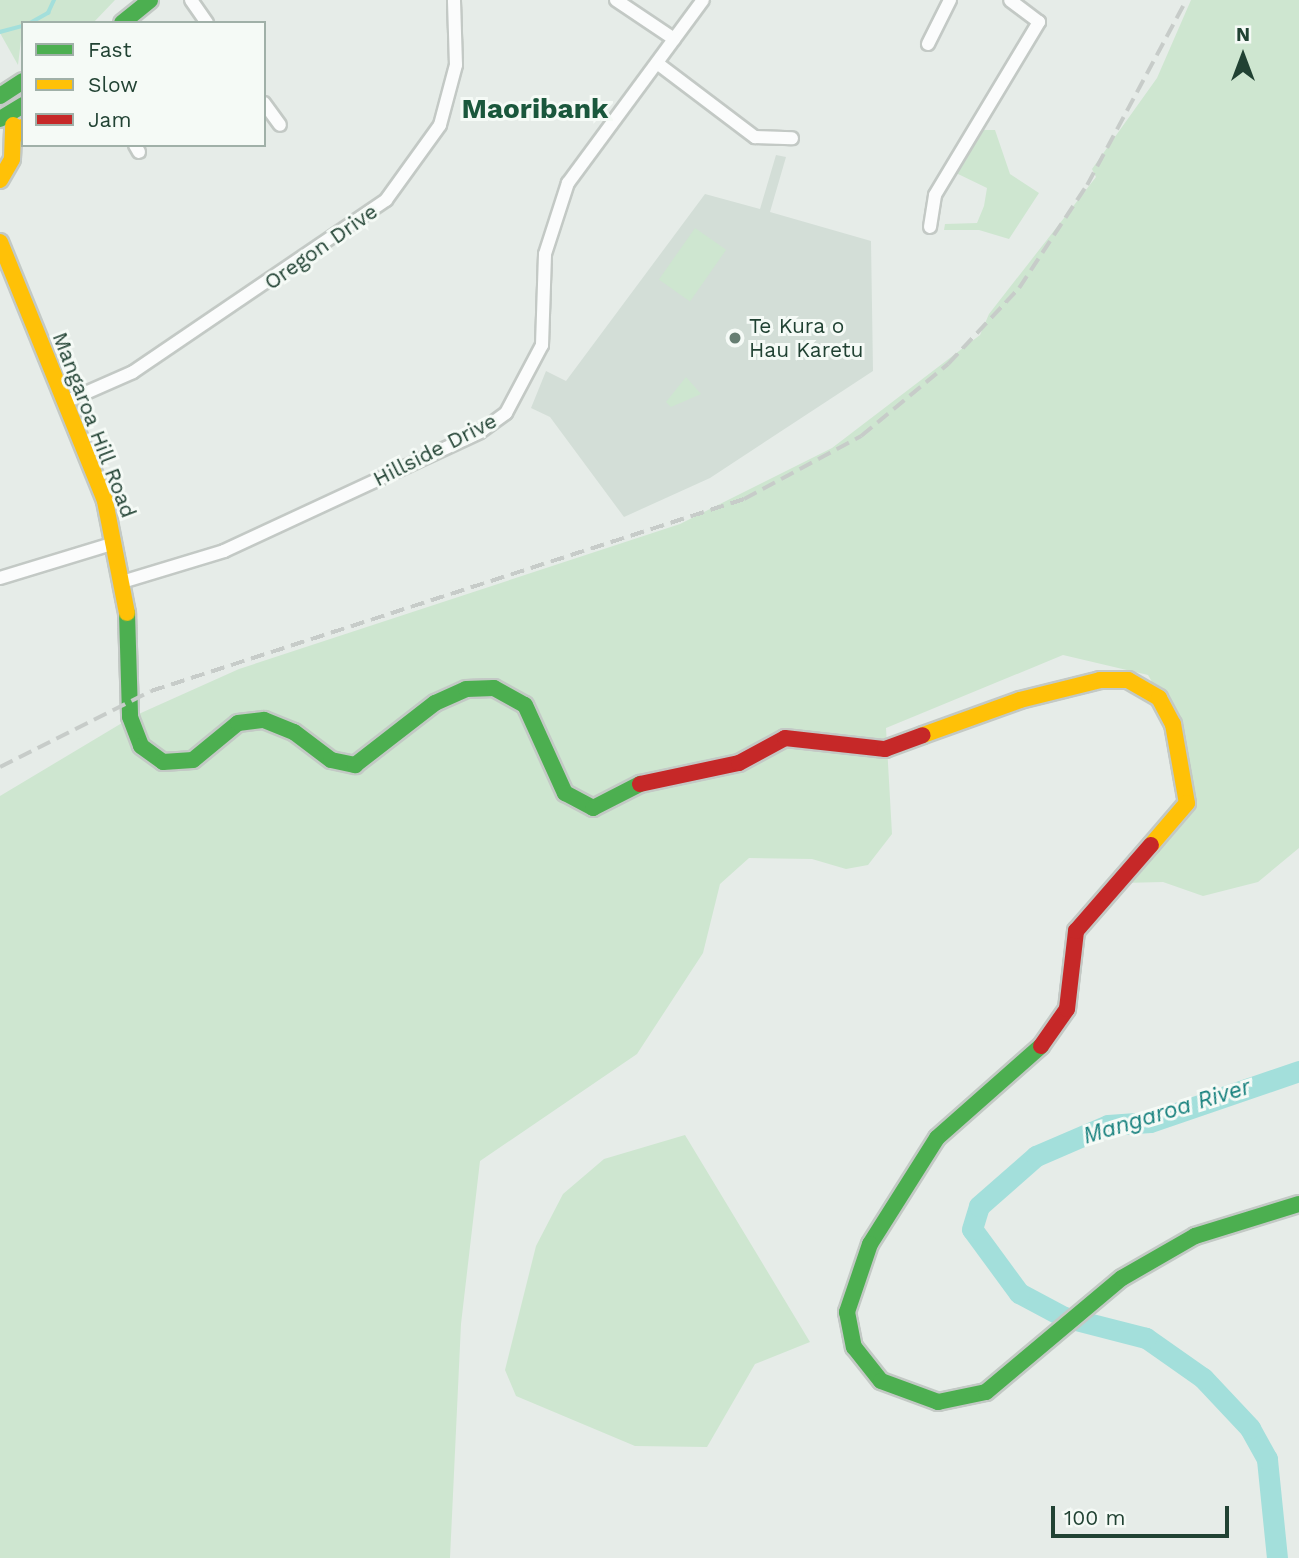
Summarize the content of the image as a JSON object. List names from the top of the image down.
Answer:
{
  "streets": {
    "main road": ["Mangaroa Hill Road"],
    "street": ["Oregon Drive", "Hillside Drive"]
  },
  "crossings": [
    ["Oregon Drive", "Mangaroa Hill Road"],
    ["Mangaroa Hill Road", "Hillside Drive"]
  ],
  "districts": ["Maoribank"],
  "water": ["Mangaroa River"],
  "places": ["Te Kura o Hau Karetu"],
  "legend": ["Fast", "Slow", "Jam"],
  "scale_bar": "100 m",
  "north": "top"
}
